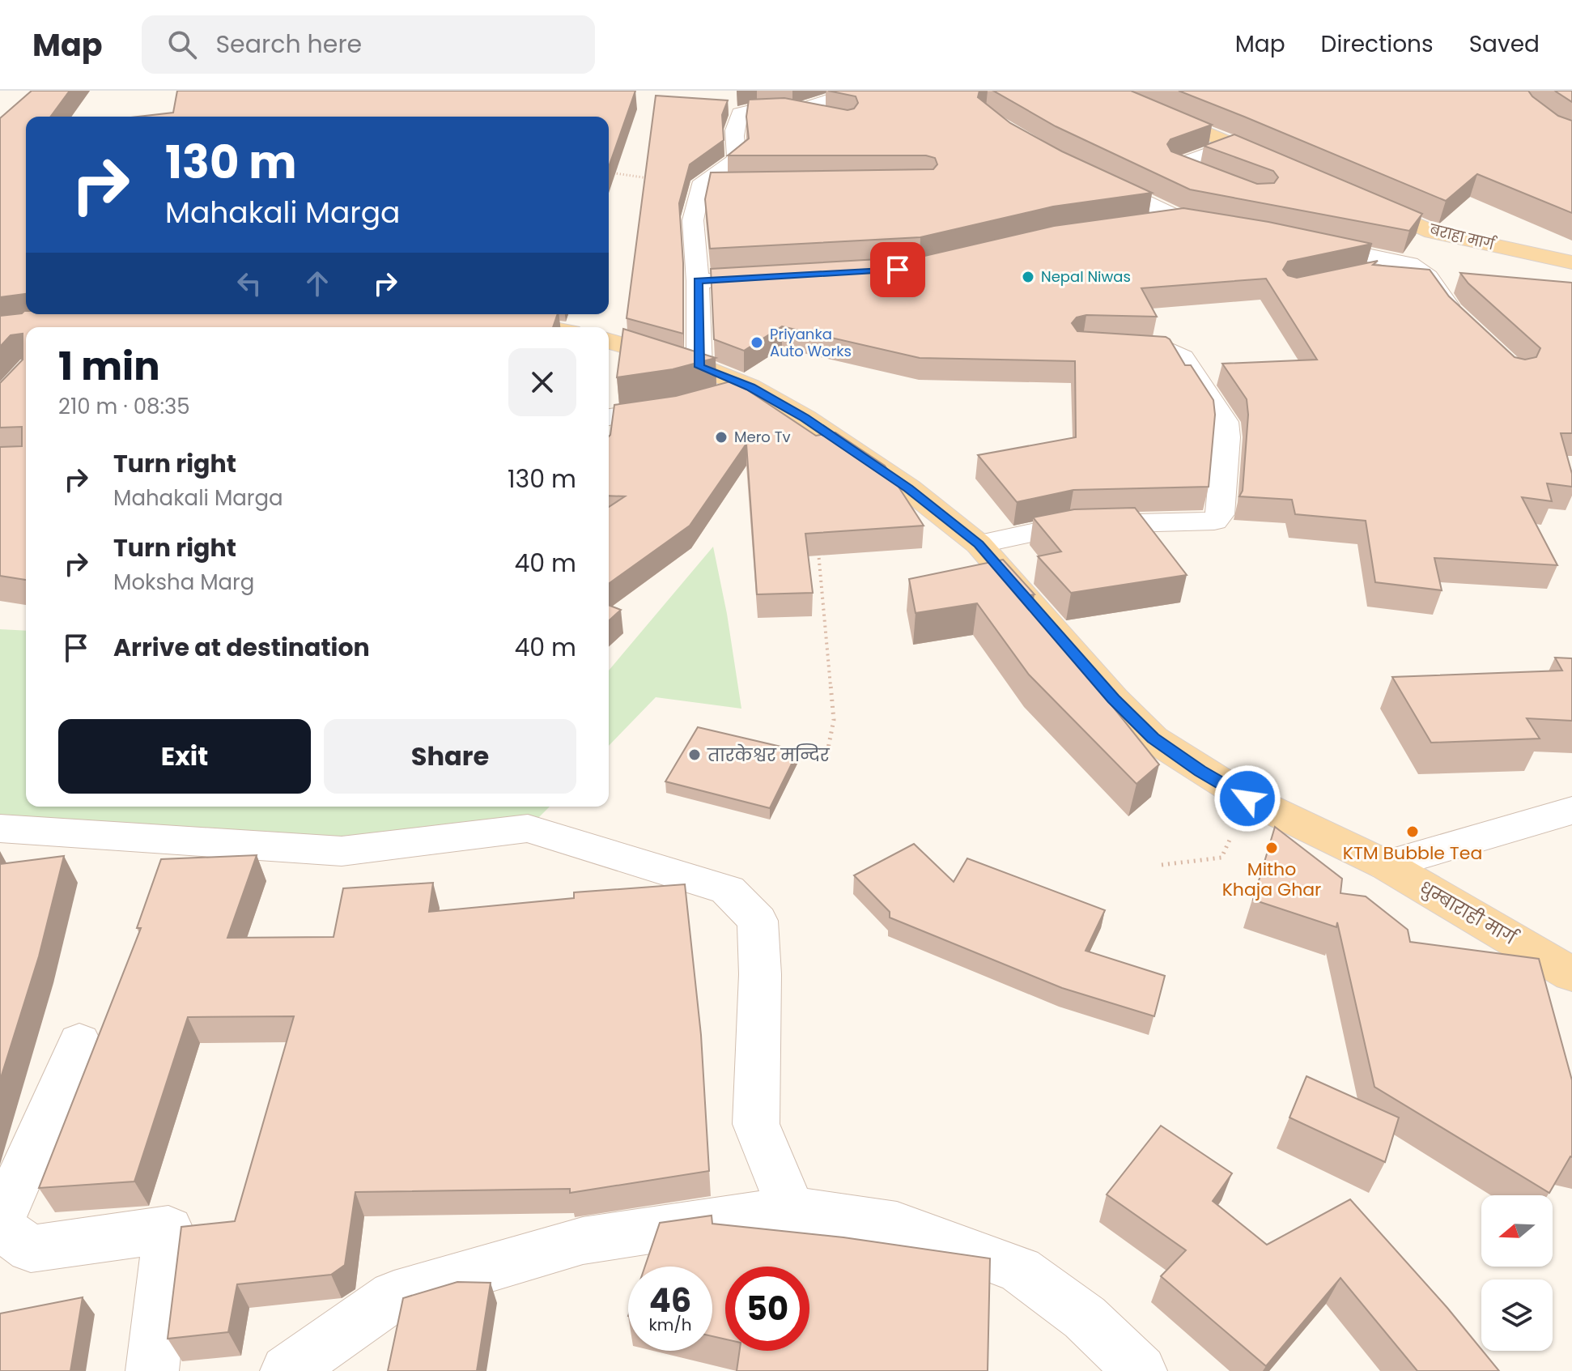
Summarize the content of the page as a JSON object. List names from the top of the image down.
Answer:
{
  "streets": {
    "main road": ["बराहा मार्ग", "धुम्बाराही मार्ग"]
  },
  "places": [
    "Nepal Niwas",
    "Priyanka Auto Works",
    "Mero Tv",
    "तारकेश्वर मन्दिर",
    "KTM Bubble Tea",
    "Mitho Khaja Ghar"
  ],
  "north": "left",
  "page": {
    "header": "Map",
    "search": "Search here",
    "nav": ["Map", "Directions", "Saved"],
    "turn": ["130 m", "Mahakali Marga"],
    "heading": ["1 min", "210 m · 08:35"],
    "list": [
      {
        "name": "Turn right",
        "note": "Mahakali Marga",
        "value": "130 m"
      },
      {
        "name": "Turn right",
        "note": "Moksha Marg",
        "value": "40 m"
      },
      {
        "name": "Arrive at destination",
        "value": "40 m"
      }
    ],
    "buttons": ["Exit", "Share"],
    "speed": "46 km/h",
    "limit": "50"
  }
}
